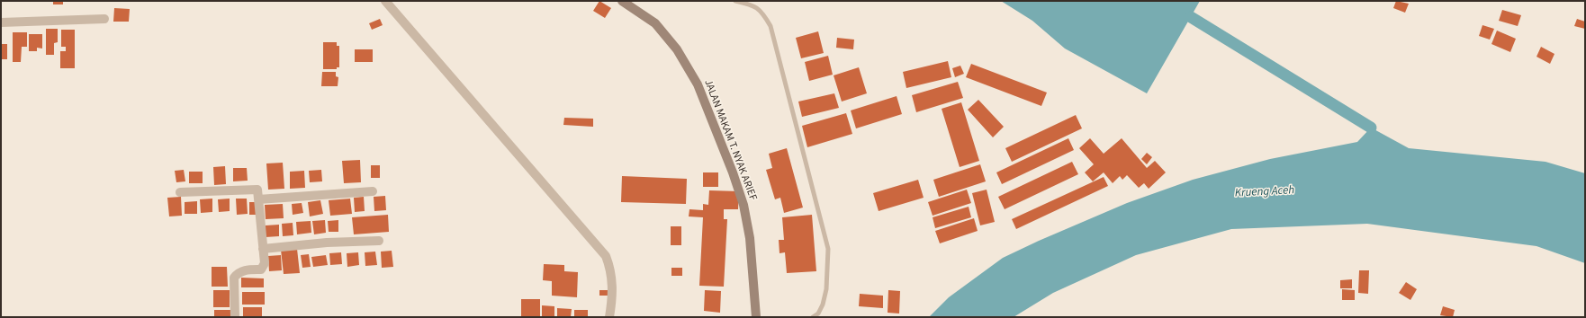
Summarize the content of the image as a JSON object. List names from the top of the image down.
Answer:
{
  "streets": {
    "street": ["JALAN MAKAM T. NYAK ARIEF"]
  },
  "water": ["Krueng Aceh"]
}
